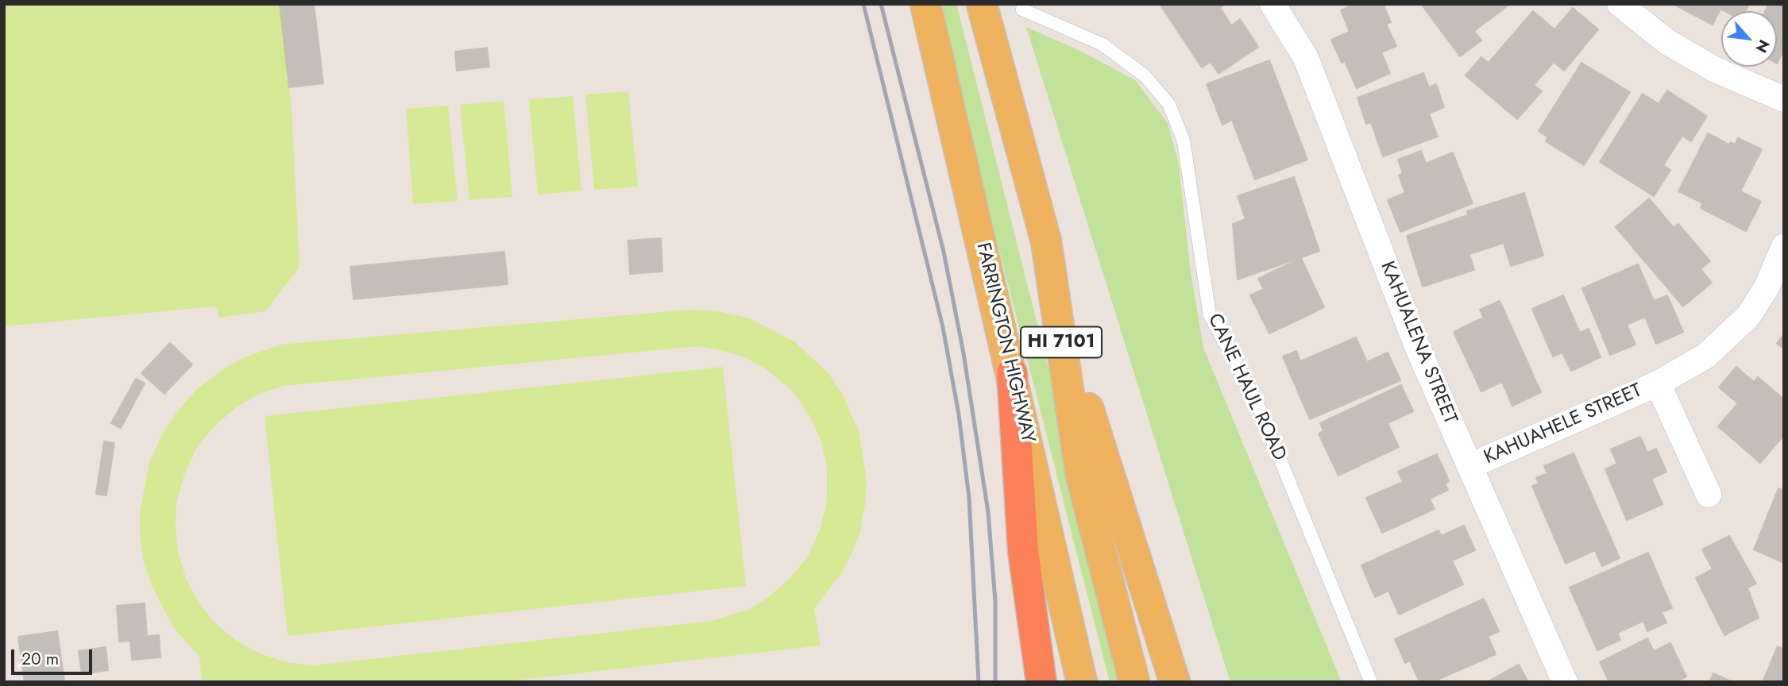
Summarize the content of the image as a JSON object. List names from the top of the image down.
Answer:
{
  "streets": {
    "main road": ["HI 7101", "FARRINGTON HIGHWAY"],
    "street": ["KAHUALENA STREET", "KAHUAHELE STREET"],
    "lane": ["CANE HAUL ROAD"]
  },
  "crossings": [
    ["KAHUALENA STREET", "KAHUAHELE STREET"]
  ],
  "scale_bar": "20 m",
  "north": "bottom right"
}
